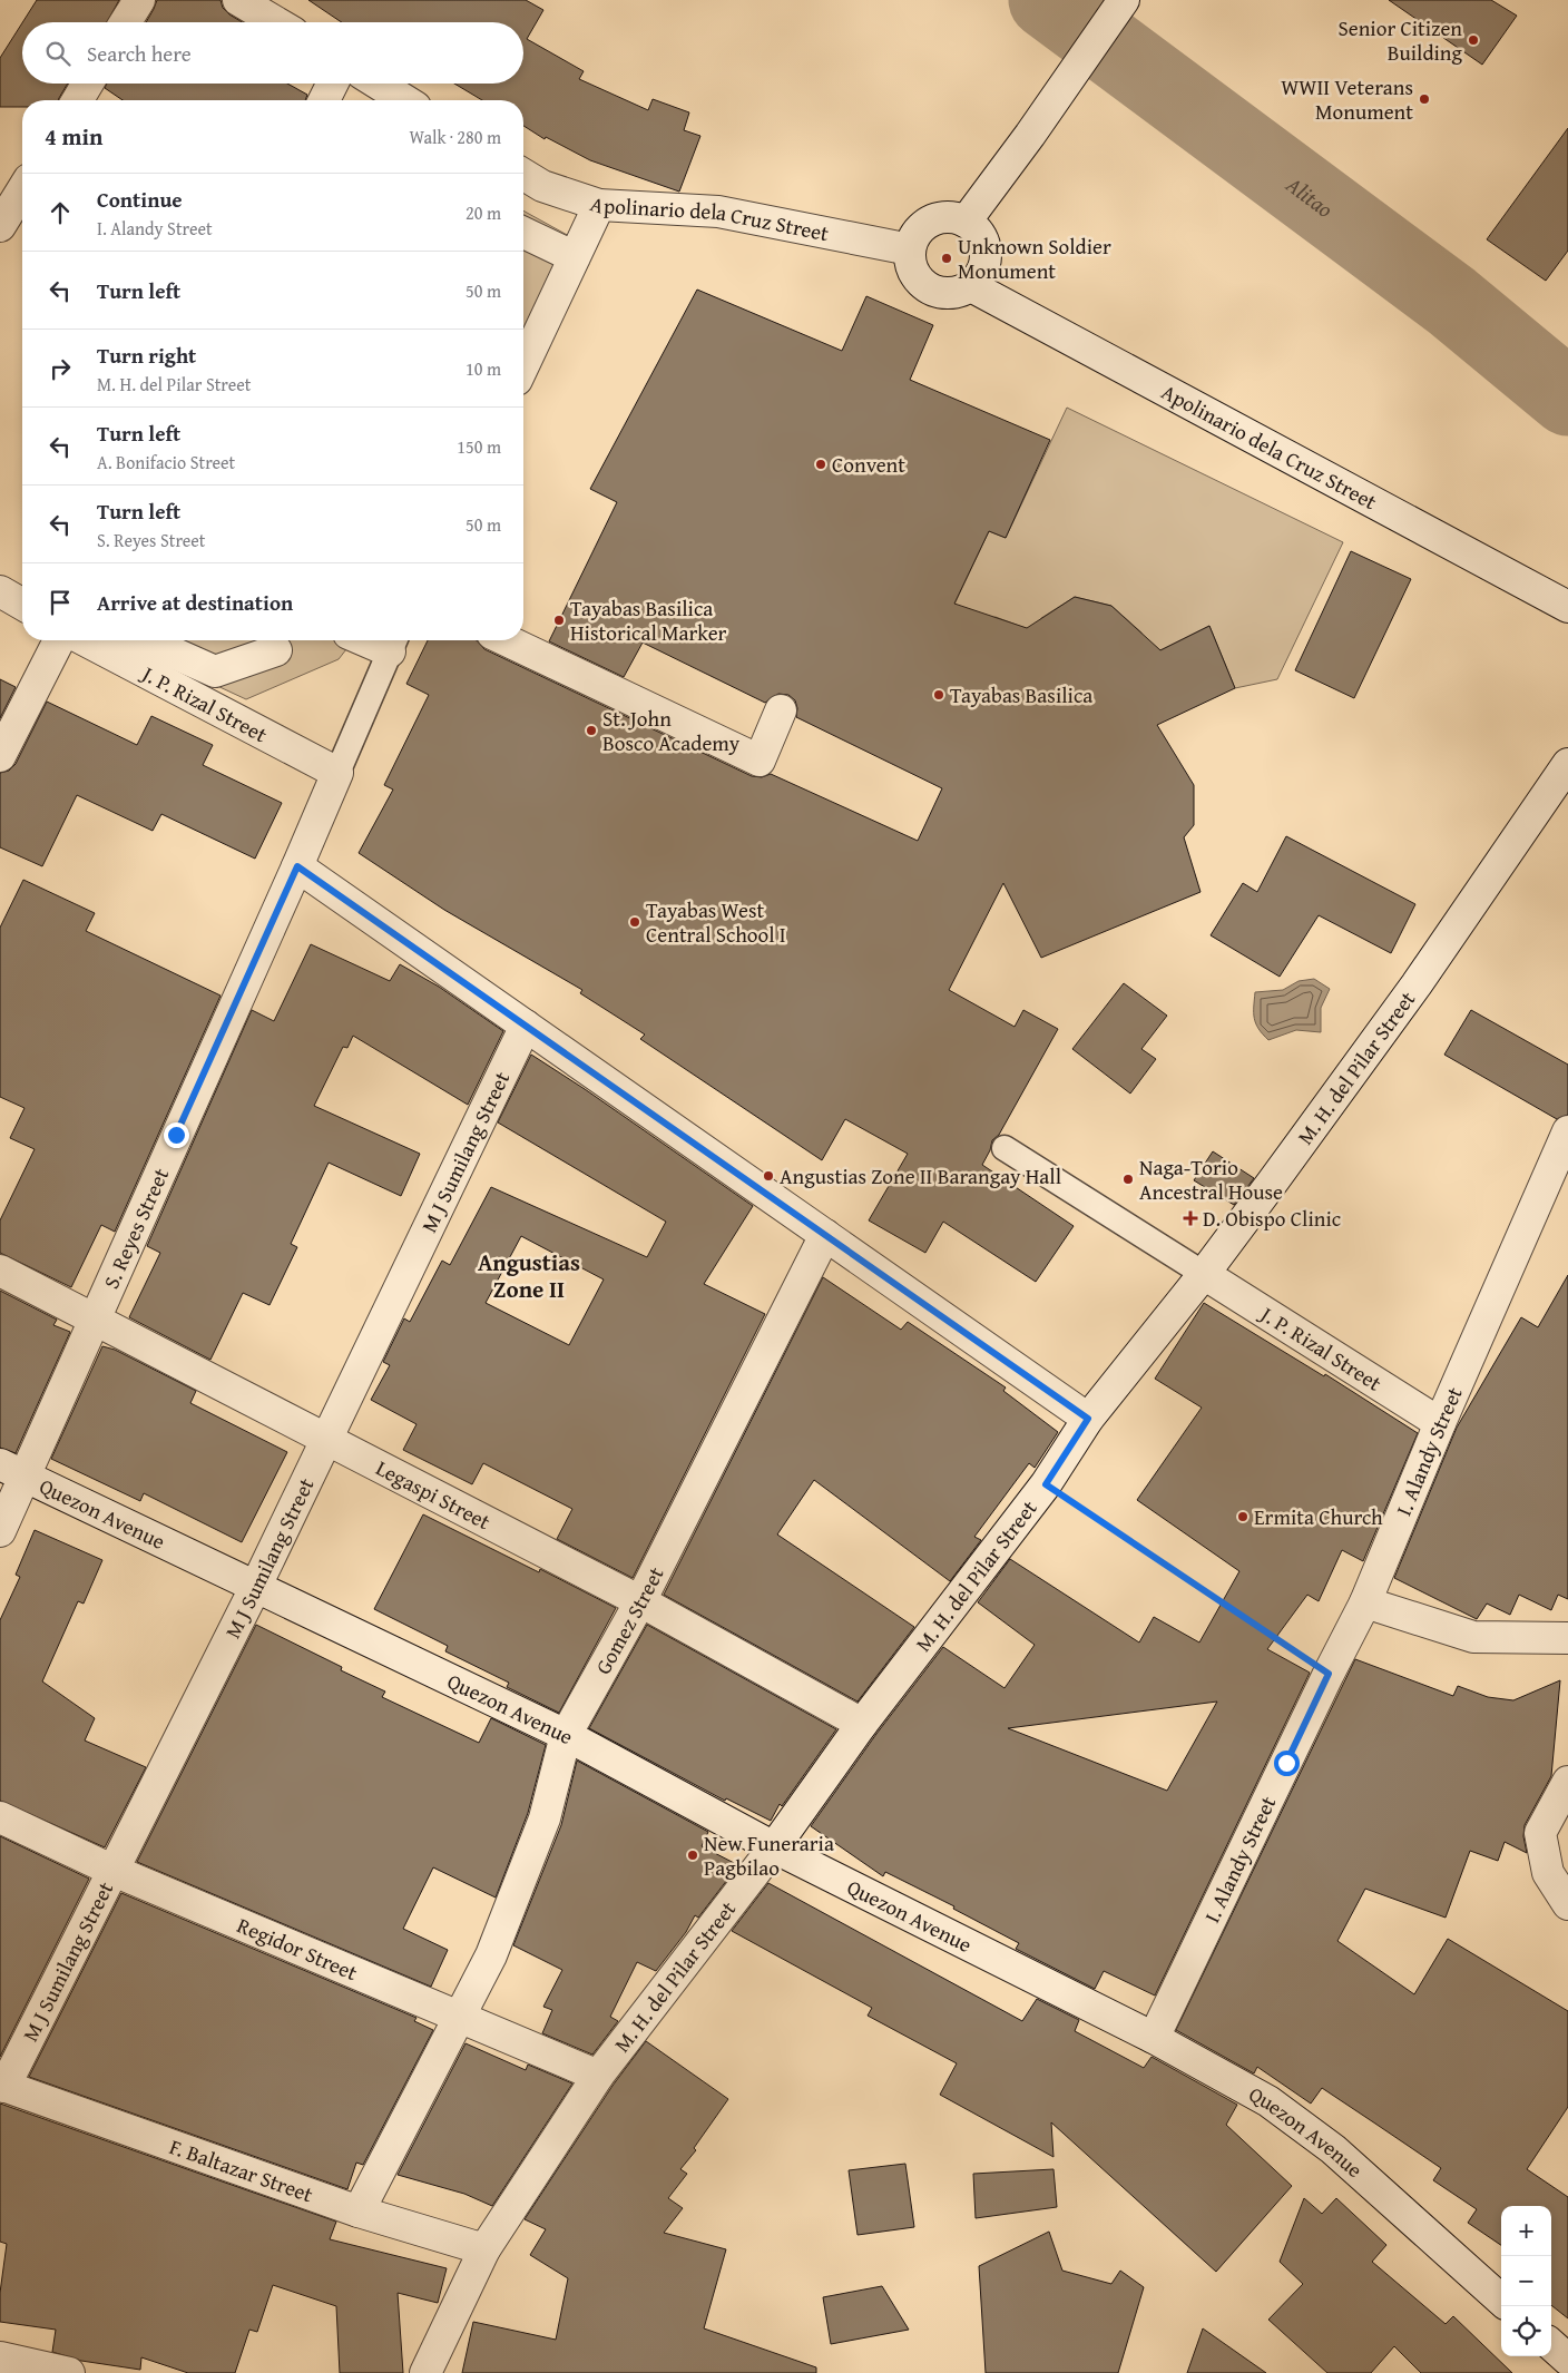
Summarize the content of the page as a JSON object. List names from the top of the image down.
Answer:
{
  "streets": {
    "street": [
      "Apolinario dela Cruz Street",
      "J. P. Rizal Street",
      "M. H. del Pilar Street",
      "M J Sumilang Street",
      "S. Reyes Street",
      "I. Alandy Street",
      "Legaspi Street",
      "Quezon Avenue",
      "Gomez Street",
      "Regidor Street",
      "F. Baltazar Street"
    ]
  },
  "crossings": [
    ["J. P. Rizal Street", "M. H. del Pilar Street"],
    ["J. P. Rizal Street", "S. Reyes Street"],
    ["J. P. Rizal Street", "I. Alandy Street"],
    ["M. H. del Pilar Street", "Legaspi Street"],
    ["M. H. del Pilar Street", "Quezon Avenue"],
    ["M. H. del Pilar Street", "Regidor Street"],
    ["M. H. del Pilar Street", "F. Baltazar Street"],
    ["M J Sumilang Street", "Legaspi Street"],
    ["M J Sumilang Street", "Quezon Avenue"],
    ["M J Sumilang Street", "Regidor Street"],
    ["M J Sumilang Street", "F. Baltazar Street"],
    ["S. Reyes Street", "Legaspi Street"],
    ["S. Reyes Street", "Quezon Avenue"],
    ["I. Alandy Street", "Quezon Avenue"],
    ["Legaspi Street", "Gomez Street"],
    ["Quezon Avenue", "Gomez Street"],
    ["Gomez Street", "Regidor Street"],
    ["Gomez Street", "F. Baltazar Street"]
  ],
  "districts": ["Angustias Zone II"],
  "water": ["Alitao"],
  "places": {
    "other": [
      "Senior Citizen Building",
      "WWII Veterans Monument",
      "Unknown Soldier Monument",
      "Convent",
      "Tayabas Basilica Historical Marker",
      "Tayabas Basilica",
      "St. John Bosco Academy",
      "Tayabas West Central School I",
      "Angustias Zone II Barangay Hall",
      "Naga-Torio Ancestral House",
      "Ermita Church",
      "New Funeraria Pagbilao"
    ],
    "health": ["D. Obispo Clinic"]
  },
  "page": {
    "search": "Search here",
    "heading": ["4 min", "Walk · 280 m"],
    "list": [
      ["Continue", "I. Alandy Street", "20 m"],
      ["Turn left", "50 m"],
      ["Turn right", "M. H. del Pilar Street", "10 m"],
      ["Turn left", "A. Bonifacio Street", "150 m"],
      ["Turn left", "S. Reyes Street", "50 m"],
      "Arrive at destination"
    ],
    "map_buttons": ["+", "−"]
  }
}
